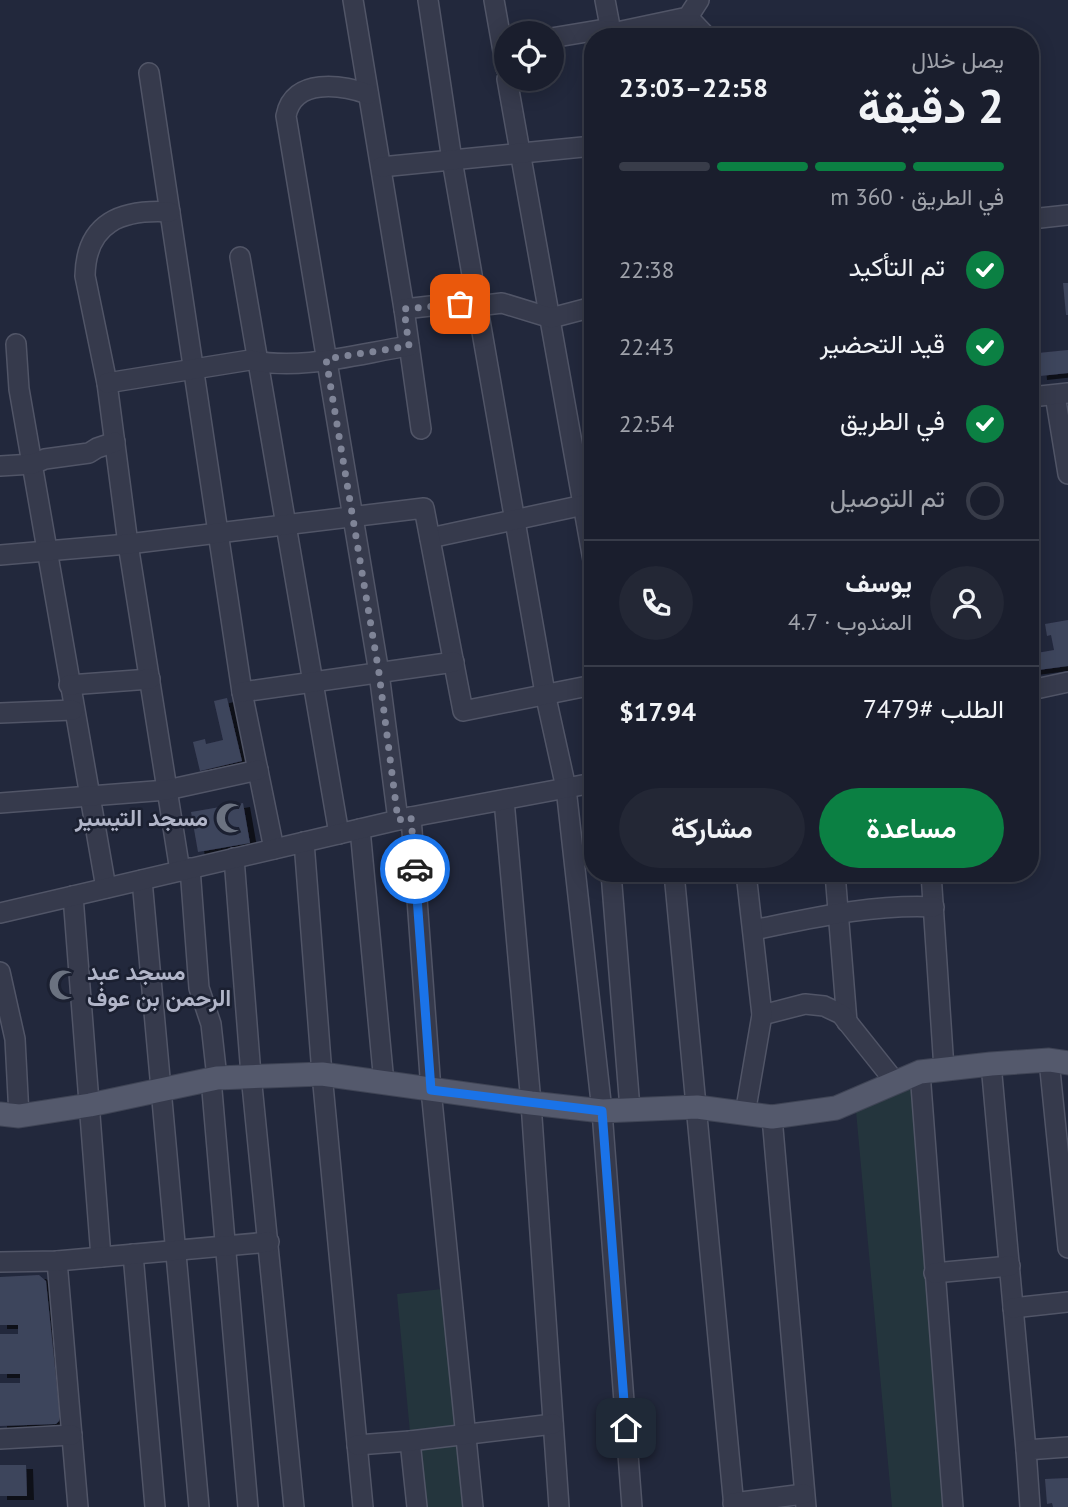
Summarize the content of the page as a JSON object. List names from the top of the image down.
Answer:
{
  "places": {
    "mosque": ["مسجد التيسير", "مسجد عبد الرحمن بن عوف"]
  },
  "page": {
    "heading": ["2 دقيقة", "يصل خلال", "22:58–23:03"],
    "panel": [
      "يوسف",
      "المندوب · 4.7",
      "الطلب #7479",
      "$17.94"
    ],
    "bar": "في الطريق · 360 m",
    "list": [
      ["تم التأكيد", "22:38"],
      ["قيد التحضير", "22:43"],
      ["في الطريق", "22:54"],
      "تم التوصيل"
    ],
    "buttons": ["مساعدة", "مشاركة"]
  }
}
